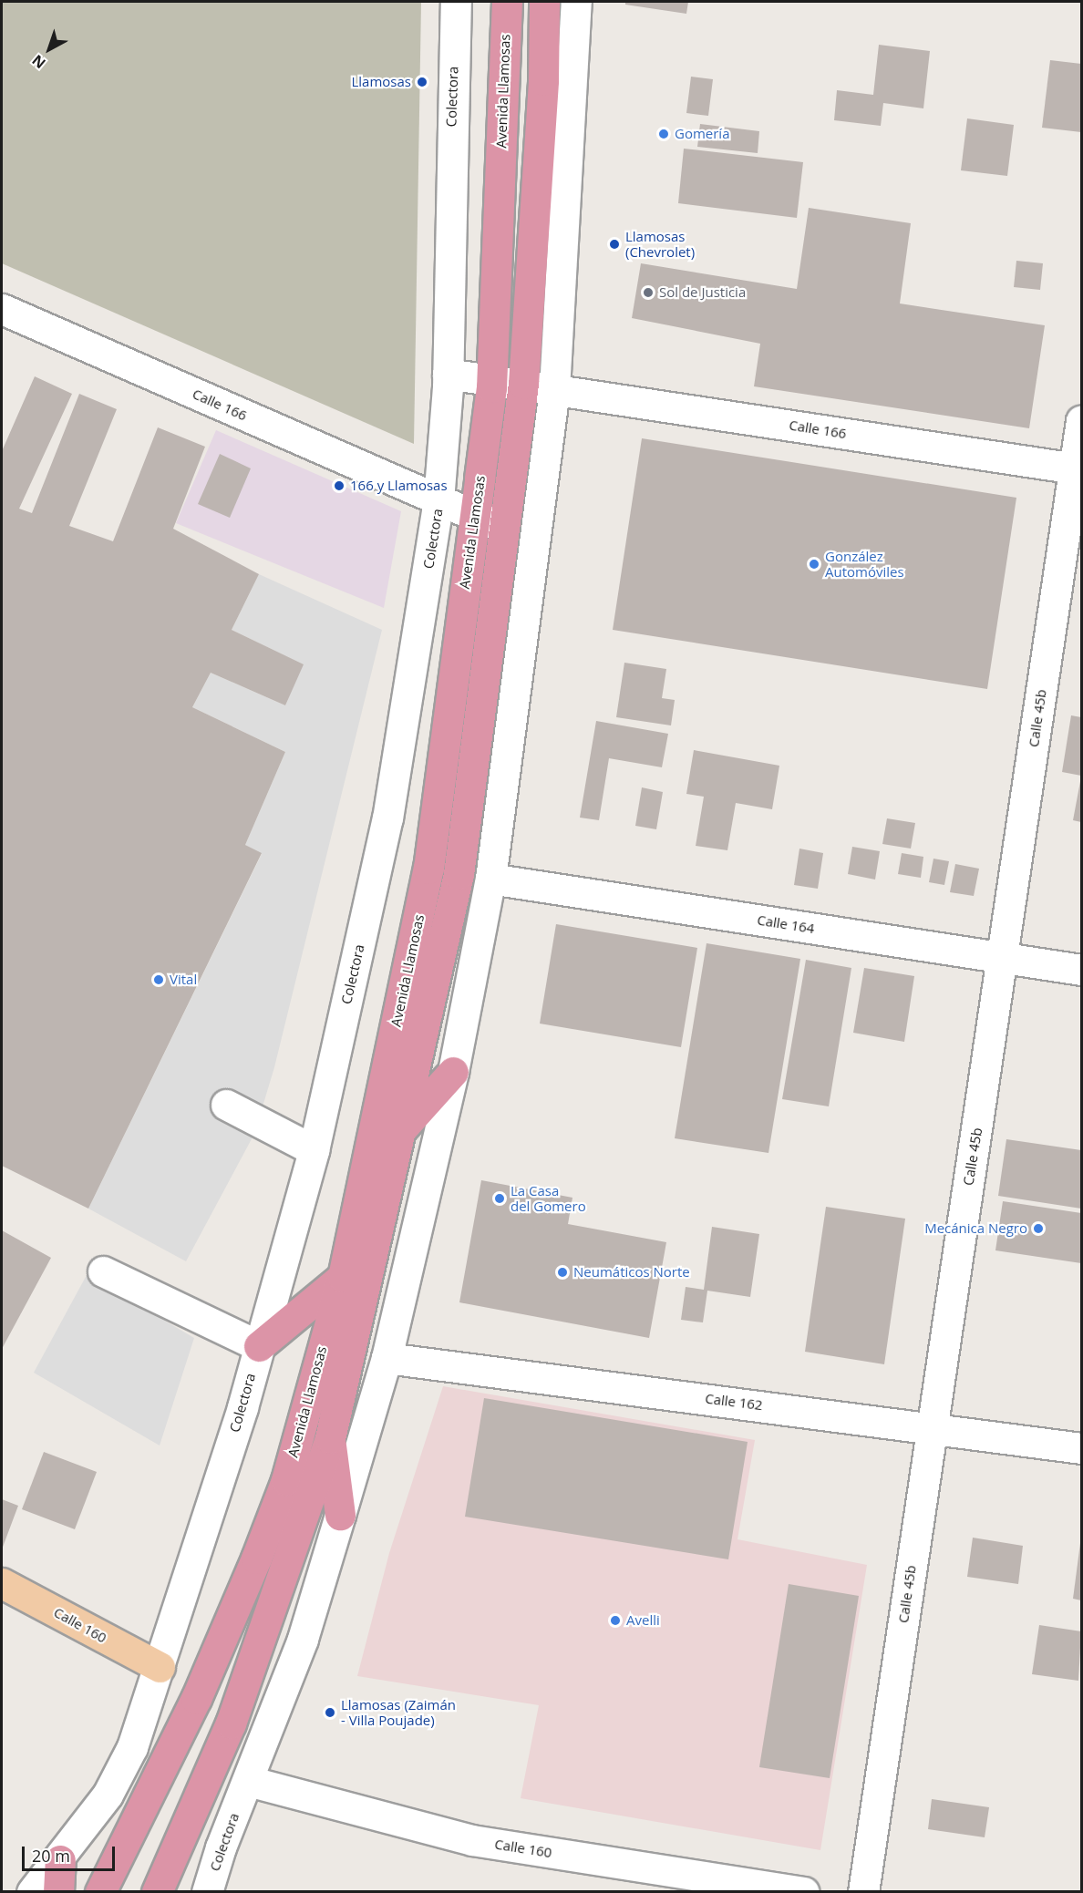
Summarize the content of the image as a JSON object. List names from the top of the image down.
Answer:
{
  "streets": {
    "highway": ["Avenida Llamosas"],
    "main road": ["Calle 160"],
    "street": [
      "Colectora",
      "Calle 166",
      "Calle 45b",
      "Calle 164",
      "Calle 162"
    ]
  },
  "crossings": [
    ["Avenida Llamosas", "Calle 166"],
    ["Colectora", "Calle 166"],
    ["Colectora", "Calle 162"],
    ["Colectora", "Calle 160"],
    ["Calle 166", "Calle 45b"],
    ["Calle 45b", "Calle 164"],
    ["Calle 45b", "Calle 162"]
  ],
  "places": [
    "Llamosas",
    "Gomería",
    "Llamosas (Chevrolet)",
    "Sol de Justicia",
    "166 y Llamosas",
    "González Automóviles",
    "Vital",
    "La Casa del Gomero",
    "Mecánica Negro",
    "Neumáticos Norte",
    "Avelli",
    "Llamosas (Zaimán - Villa Poujade)"
  ],
  "scale_bar": "20 m",
  "north": "bottom left"
}
